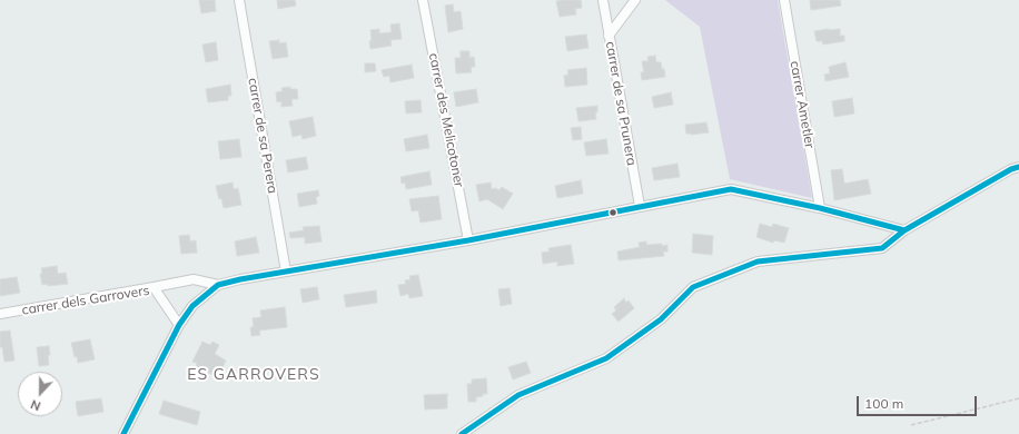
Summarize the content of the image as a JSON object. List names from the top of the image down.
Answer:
{
  "streets": {
    "street": [
      "carrer de sa Prunera",
      "carrer Ametler",
      "carrer des Melicotoner",
      "carrer de sa Perera",
      "carrer dels Garrovers"
    ]
  },
  "districts": ["ES GARROVERS"],
  "scale_bar": "100 m",
  "north": "bottom"
}
